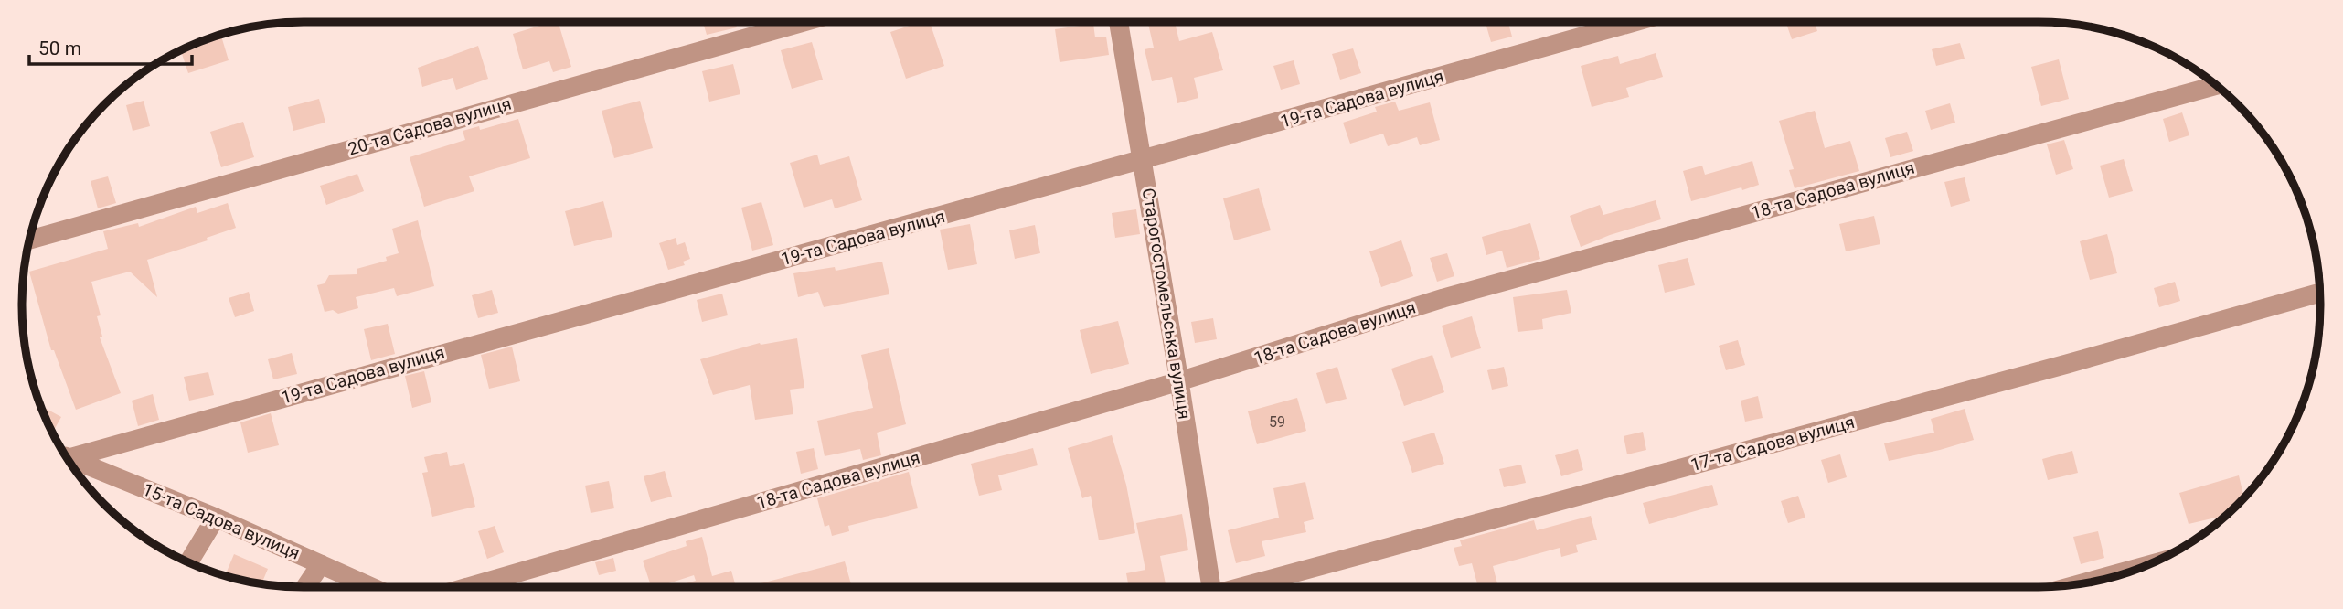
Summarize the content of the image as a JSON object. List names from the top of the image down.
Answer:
{
  "streets": {
    "street": [
      "19-та Садова вулиця",
      "20-та Садова вулиця",
      "18-та Садова вулиця",
      "Старогостомельська вулиця",
      "17-та Садова вулиця",
      "15-та Садова вулиця"
    ]
  },
  "crossings": [
    ["19-та Садова вулиця", "Старогостомельська вулиця"],
    ["18-та Садова вулиця", "Старогостомельська вулиця"]
  ],
  "house_numbers": ["59"],
  "scale_bar": "50 m"
}
